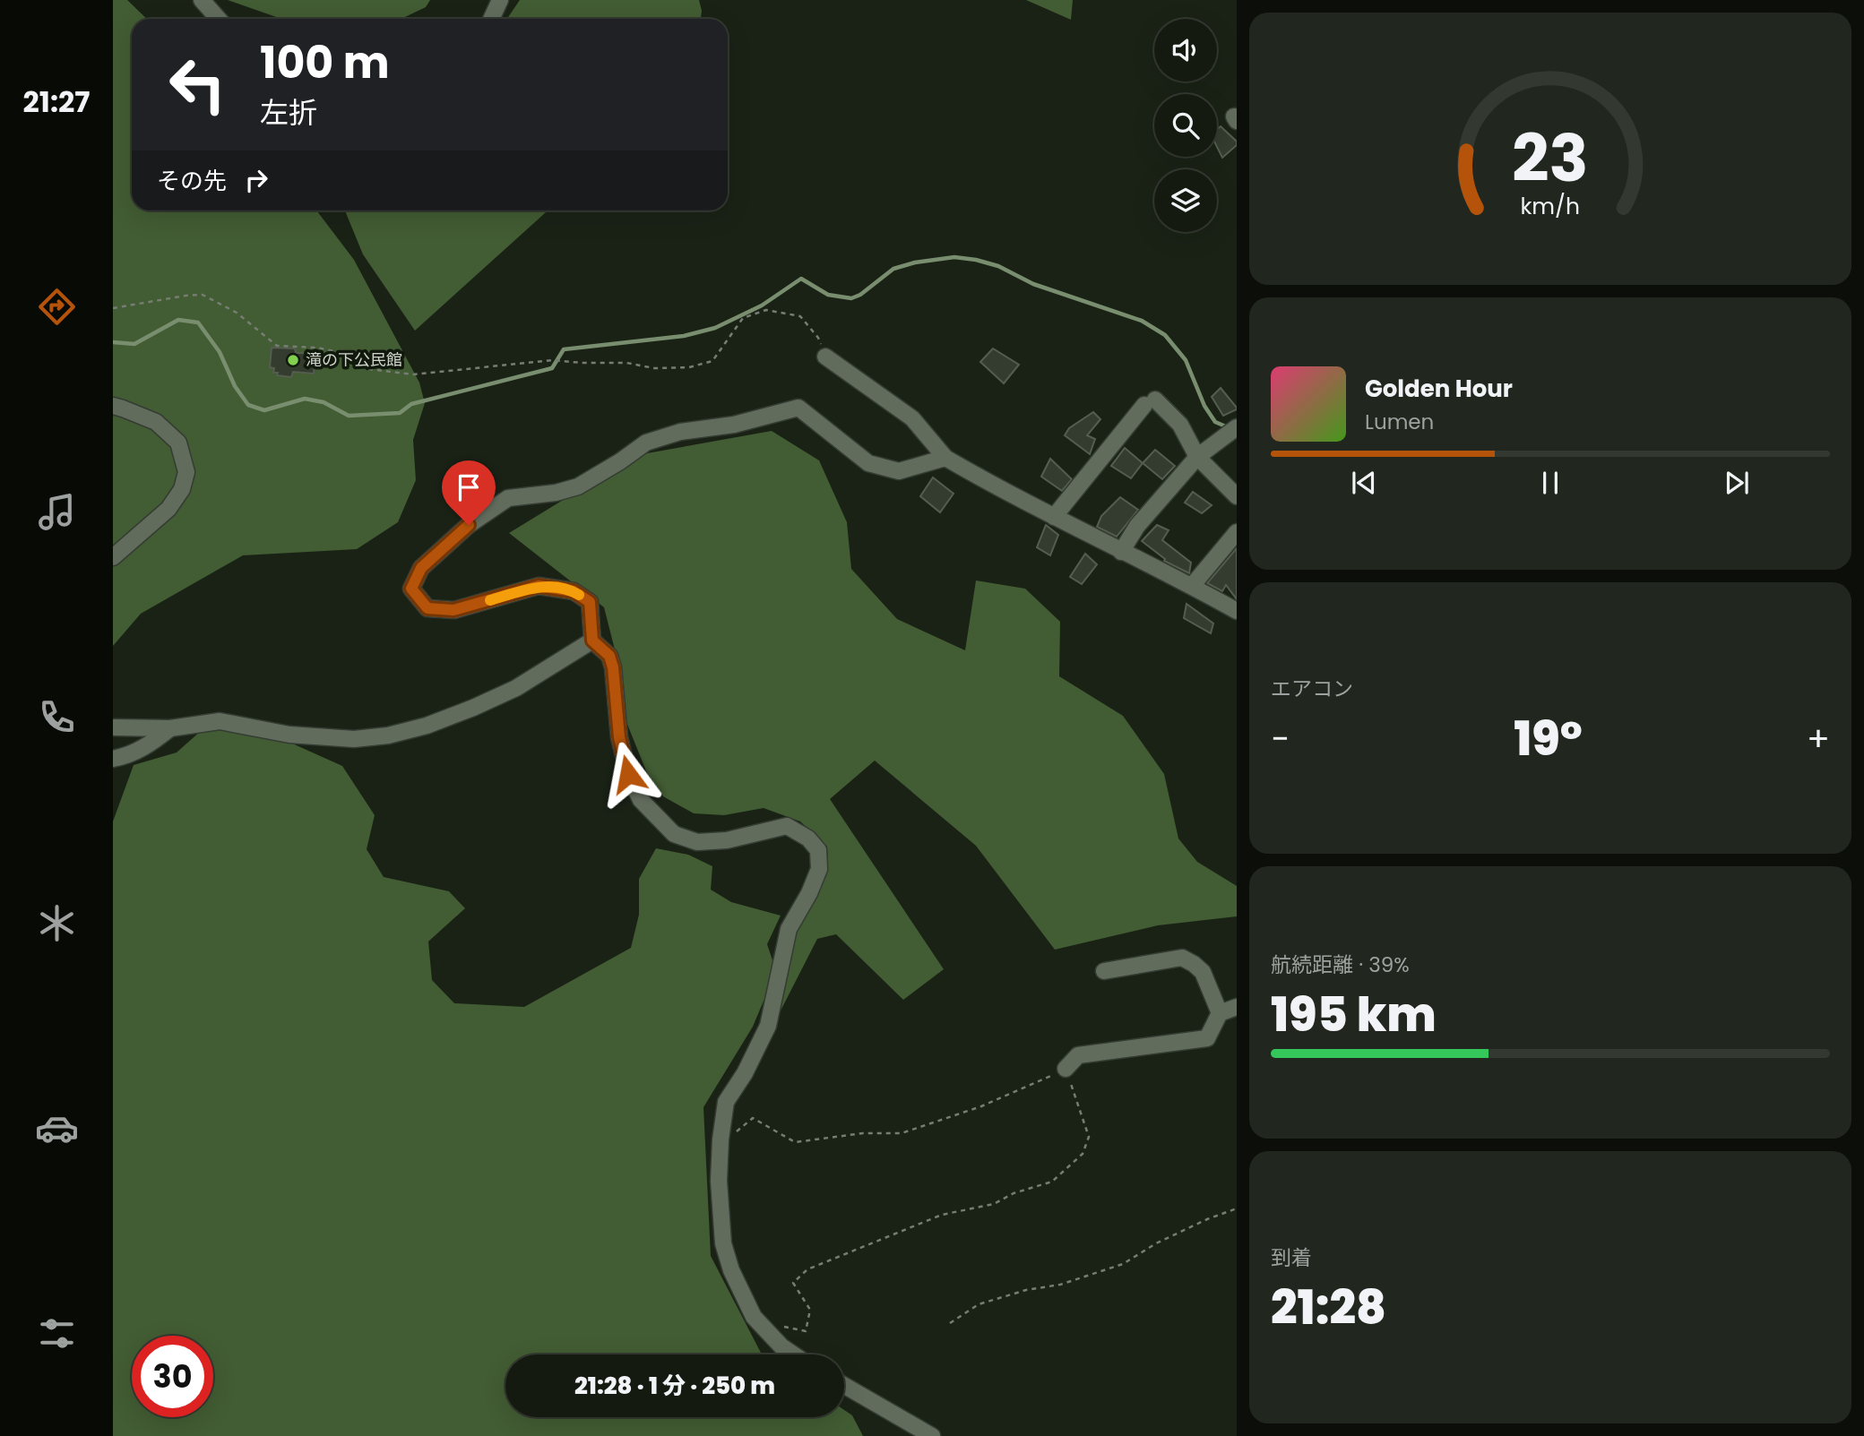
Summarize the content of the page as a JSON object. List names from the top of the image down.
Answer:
{
  "places": ["滝の下公民館"],
  "page": {
    "tabs": "21:27",
    "turn": ["100 m", "左折"],
    "then": "その先",
    "song": ["Golden Hour", "Lumen"],
    "tile": [
      "エアコン",
      ["航続距離 · 39%", "195 km"],
      ["到着", "21:28"]
    ],
    "heat": ["−", "19°", "+"],
    "limit": "30",
    "trip": "21:28 · 1 分 · 250 m",
    "gauge": ["23", "km/h"]
  }
}
